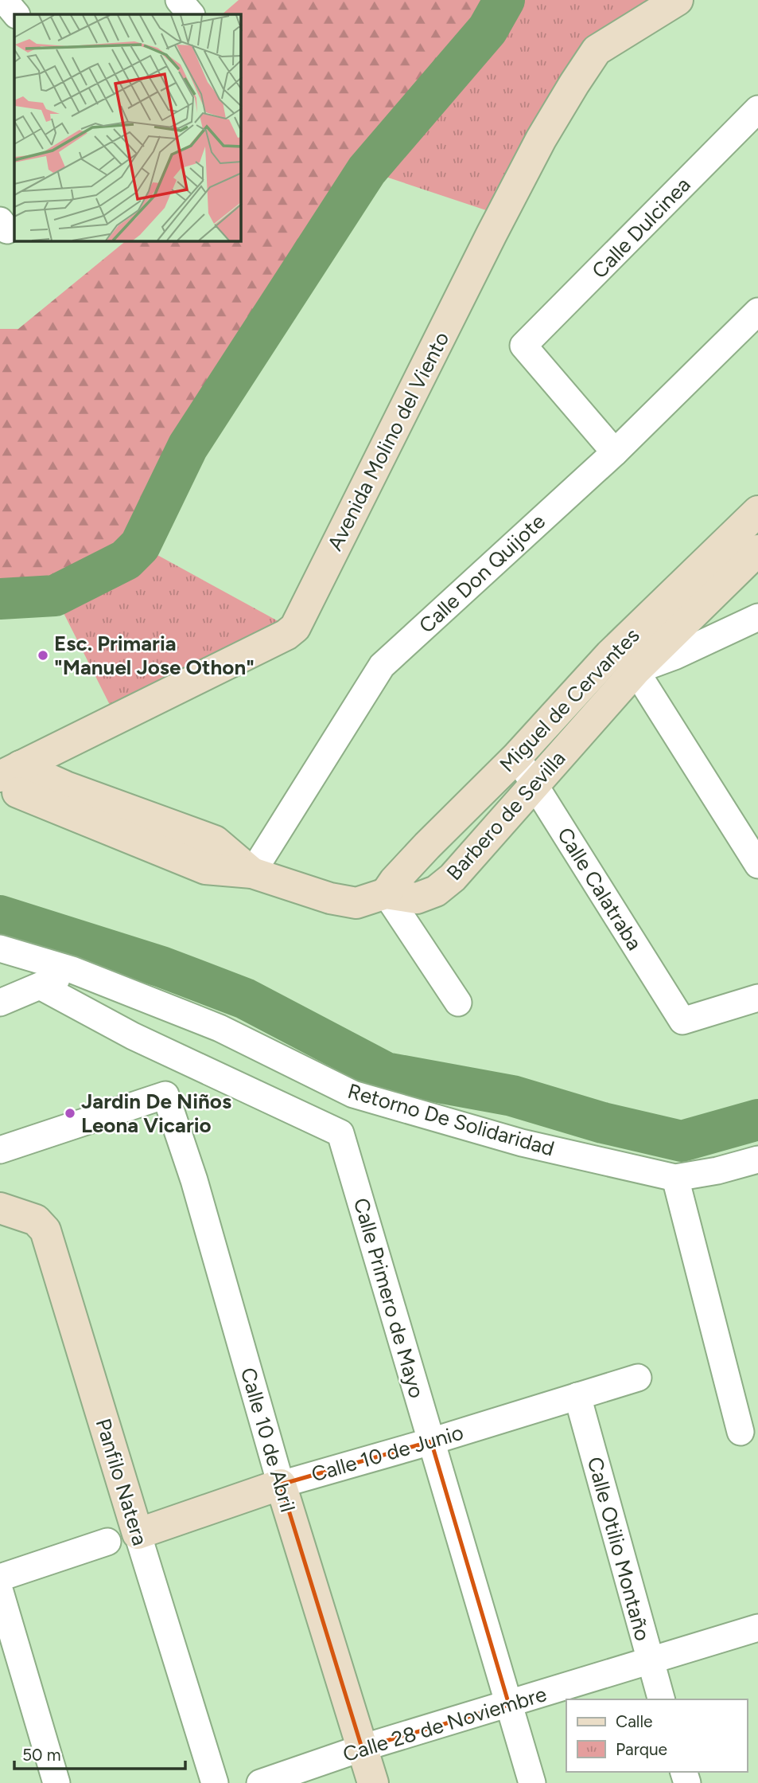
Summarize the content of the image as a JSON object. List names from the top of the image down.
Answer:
{
  "streets": {
    "street": [
      "Calle Dulcinea",
      "Avenida Molino del Viento",
      "Calle Don Quijote",
      "Miguel de Cervantes",
      "Barbero de Sevilla",
      "Calle Calatraba",
      "Retorno De Solidaridad",
      "Calle Primero de Mayo",
      "Calle 10 de Abril",
      "Calle 10 de Junio",
      "Panfilo Natera",
      "Calle Otilio Montaño",
      "Calle 28 de Noviembre"
    ]
  },
  "crossings": [
    ["Calle Dulcinea", "Calle Don Quijote"],
    ["Avenida Molino del Viento", "Barbero de Sevilla"],
    ["Calle Don Quijote", "Barbero de Sevilla"],
    ["Miguel de Cervantes", "Barbero de Sevilla"],
    ["Miguel de Cervantes", "Calle Calatraba"],
    ["Barbero de Sevilla", "Calle Calatraba"],
    ["Calle Primero de Mayo", "Calle 10 de Junio"],
    ["Calle Primero de Mayo", "Calle 28 de Noviembre"],
    ["Calle 10 de Abril", "Calle 10 de Junio"],
    ["Calle 10 de Abril", "Calle 28 de Noviembre"],
    ["Calle 10 de Junio", "Panfilo Natera"],
    ["Calle 10 de Junio", "Calle Otilio Montaño"],
    ["Calle Otilio Montaño", "Calle 28 de Noviembre"]
  ],
  "places": ["Esc. Primaria \"Manuel Jose Othon\"", "Jardin De Niños Leona Vicario"],
  "legend": ["Calle", "Parque"],
  "scale_bar": "50 m"
}
